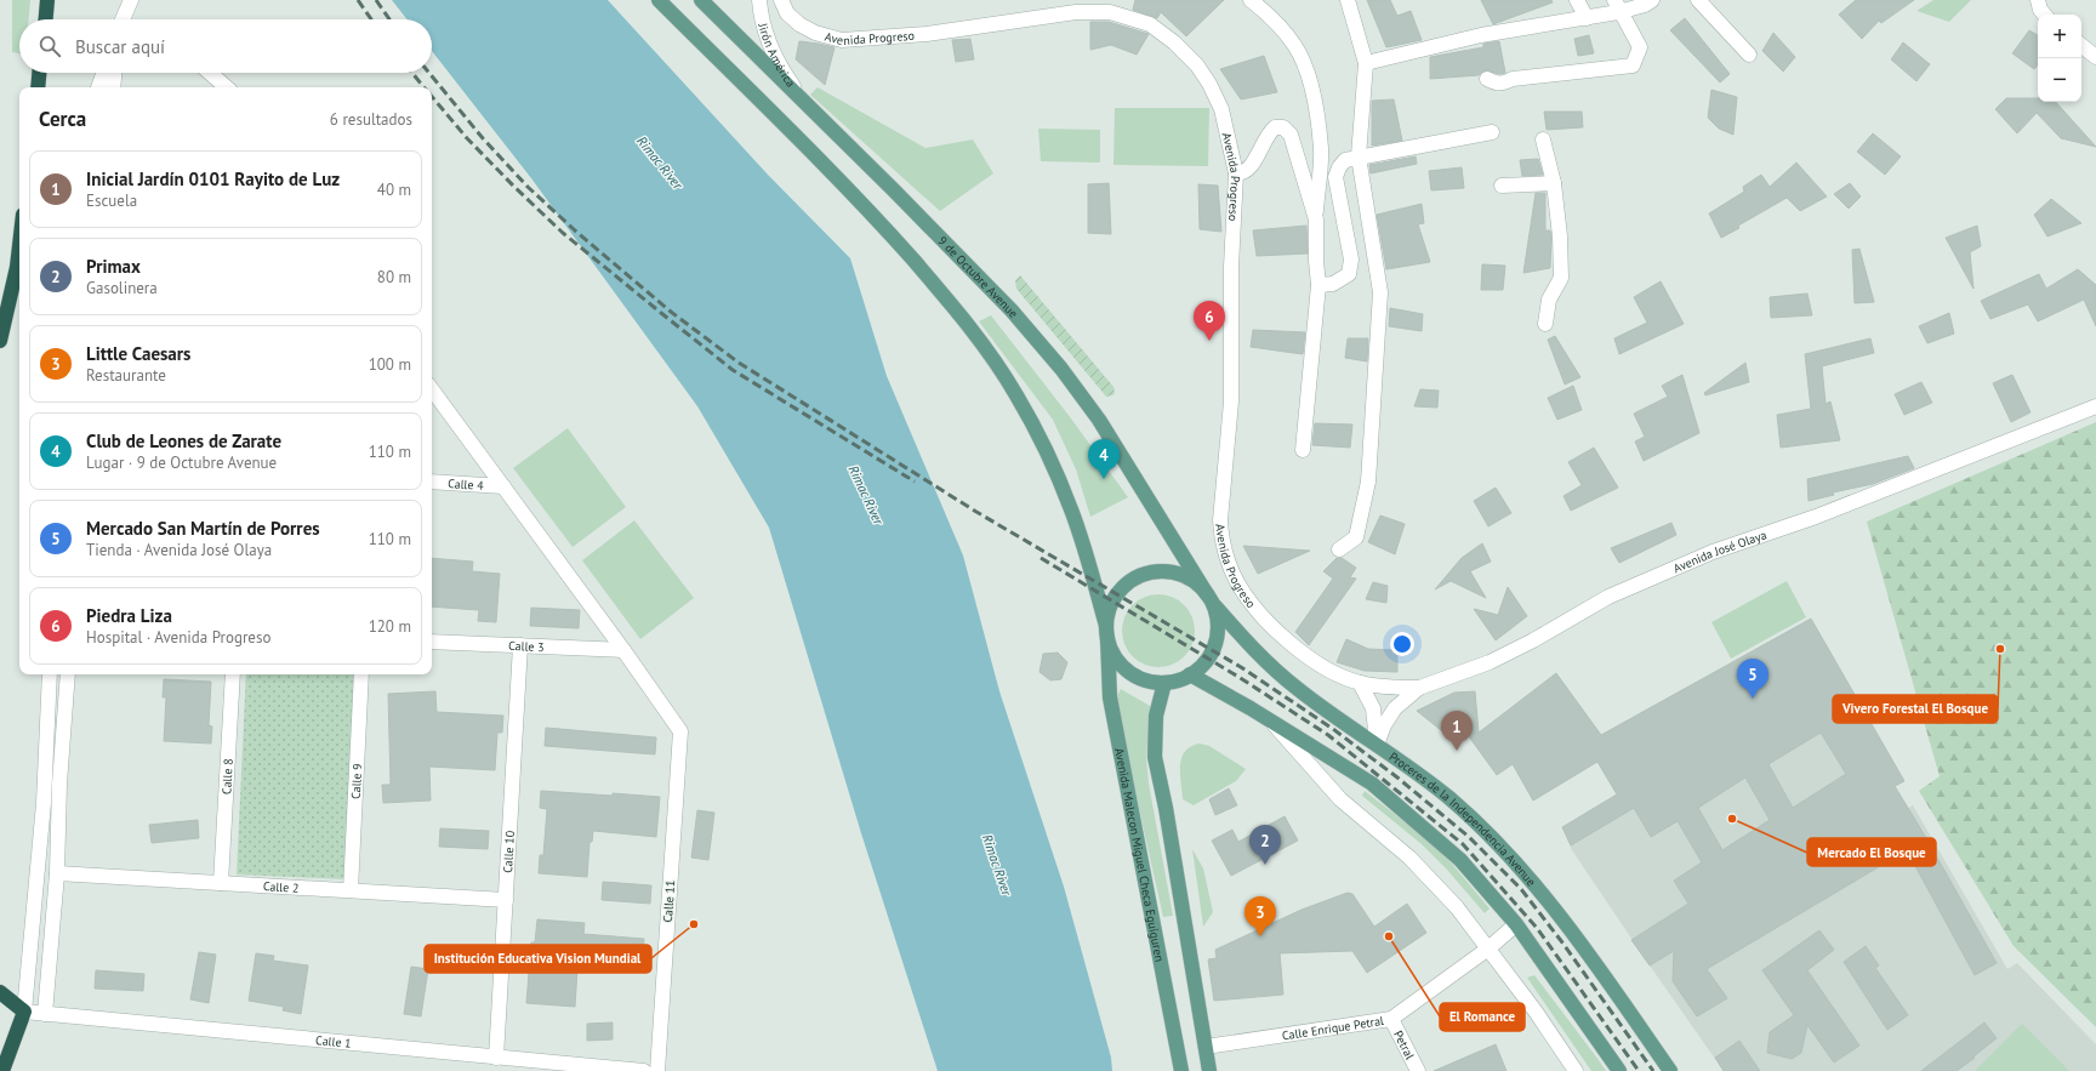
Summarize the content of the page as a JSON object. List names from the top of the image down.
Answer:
{
  "streets": {
    "main road": ["9 de Octubre Avenue", "Proceres de la Independencia Avenue", "Avenida Malecon Miguel Checa Eguiguren"],
    "street": [
      "Avenida Progreso",
      "Jirón América",
      "Calle 4",
      "Avenida José Olaya",
      "Calle 3",
      "Calle 8",
      "Calle 9",
      "Calle 10",
      "Calle 2",
      "Calle 11",
      "Calle Enrique Petral",
      "Calle 1",
      "Petral"
    ]
  },
  "crossings": [
    ["Avenida Progreso", "Avenida José Olaya"],
    ["Jirón América", "9 de Octubre Avenue"],
    ["9 de Octubre Avenue", "Proceres de la Independencia Avenue"],
    ["9 de Octubre Avenue", "Avenida Malecon Miguel Checa Eguiguren"],
    ["Avenida José Olaya", "Proceres de la Independencia Avenue"],
    ["Calle 3", "Calle 10"],
    ["Calle 3", "Calle 11"],
    ["Calle 8", "Calle 2"],
    ["Calle 9", "Calle 2"],
    ["Proceres de la Independencia Avenue", "Avenida Malecon Miguel Checa Eguiguren"],
    ["Calle 10", "Calle 2"],
    ["Calle 10", "Calle 1"],
    ["Calle Enrique Petral", "Petral"]
  ],
  "water": ["Rimac River"],
  "places": [
    "Vivero Forestal El Bosque",
    "Mercado El Bosque",
    "Institución Educativa Vision Mundial",
    "El Romance"
  ],
  "page": {
    "map_buttons": ["+", "−"],
    "search": "Buscar aquí",
    "heading": ["Cerca", "6 resultados"],
    "list": [
      {
        "mark": "1",
        "name": "Inicial Jardín 0101 Rayito de Luz",
        "note": "Escuela",
        "value": "40 m"
      },
      {
        "mark": "2",
        "name": "Primax",
        "note": "Gasolinera",
        "value": "80 m"
      },
      {
        "mark": "3",
        "name": "Little Caesars",
        "note": "Restaurante",
        "value": "100 m"
      },
      {
        "mark": "4",
        "name": "Club de Leones de Zarate",
        "note": "Lugar · 9 de Octubre Avenue",
        "value": "110 m"
      },
      {
        "mark": "5",
        "name": "Mercado San Martín de Porres",
        "note": "Tienda · Avenida José Olaya",
        "value": "110 m"
      },
      {
        "mark": "6",
        "name": "Piedra Liza",
        "note": "Hospital · Avenida Progreso",
        "value": "120 m"
      }
    ],
    "pins": [
      "6",
      "4",
      "5",
      "1",
      "2",
      "3"
    ]
  }
}
